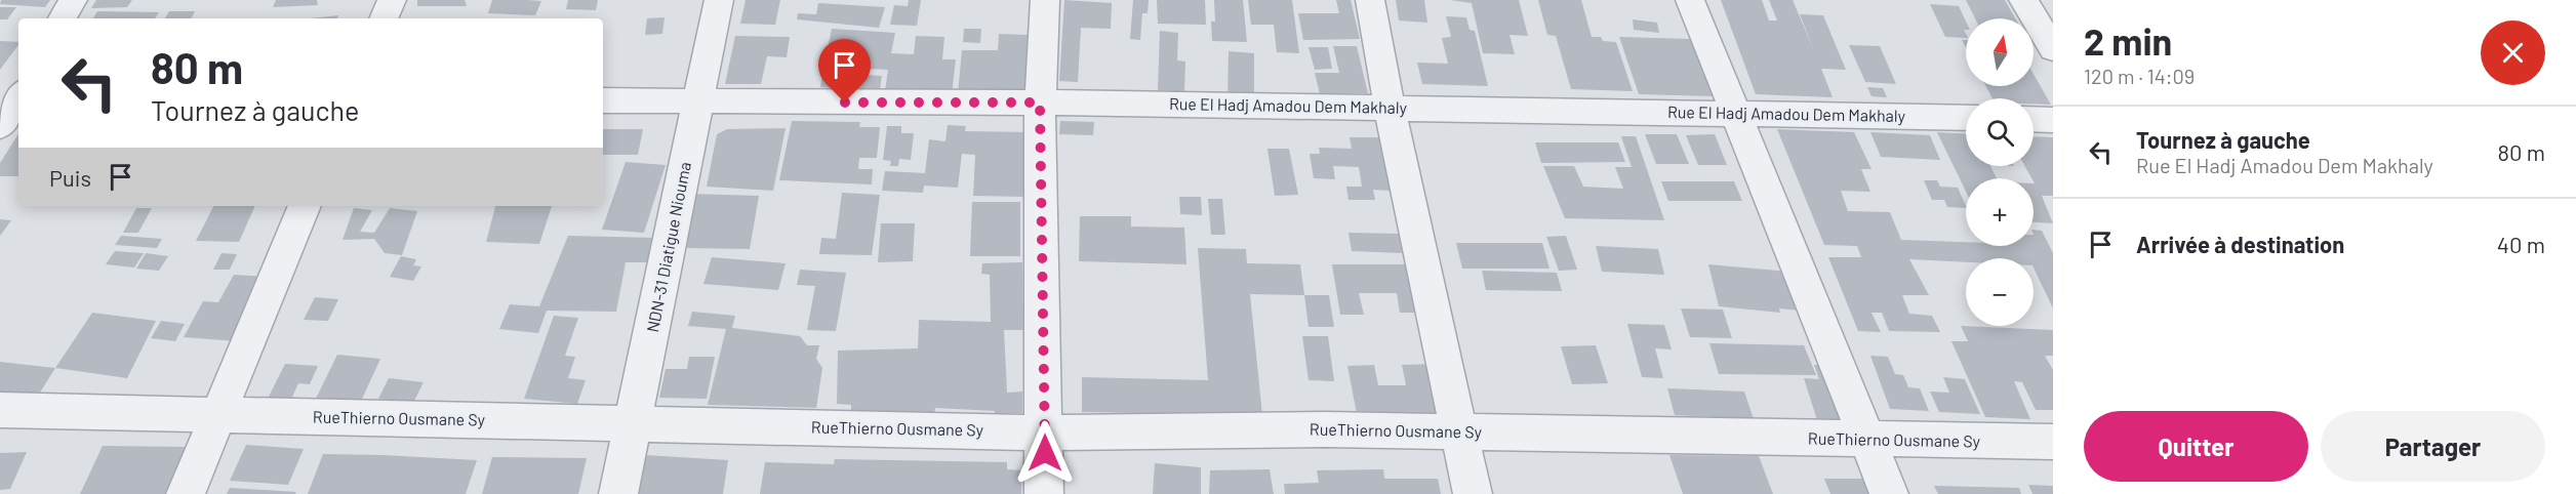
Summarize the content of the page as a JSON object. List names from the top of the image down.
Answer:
{
  "streets": {
    "street": ["Rue El Hadj Amadou Dem Makhaly", "NDN-31 Diatigue Niouma", "RueThierno Ousmane Sy"]
  },
  "crossings": [
    ["Rue El Hadj Amadou Dem Makhaly", "NDN-31 Diatigue Niouma"],
    ["NDN-31 Diatigue Niouma", "RueThierno Ousmane Sy"]
  ],
  "north": "top",
  "page": {
    "heading": ["2 min", "120 m · 14:09"],
    "map_buttons": ["+", "−"],
    "turn": ["80 m", "Tournez à gauche"],
    "list": [
      {
        "name": "Tournez à gauche",
        "note": "Rue El Hadj Amadou Dem Makhaly",
        "value": "80 m"
      },
      {
        "name": "Arrivée à destination",
        "value": "40 m"
      }
    ],
    "then": "Puis",
    "buttons": ["Quitter", "Partager"]
  }
}
